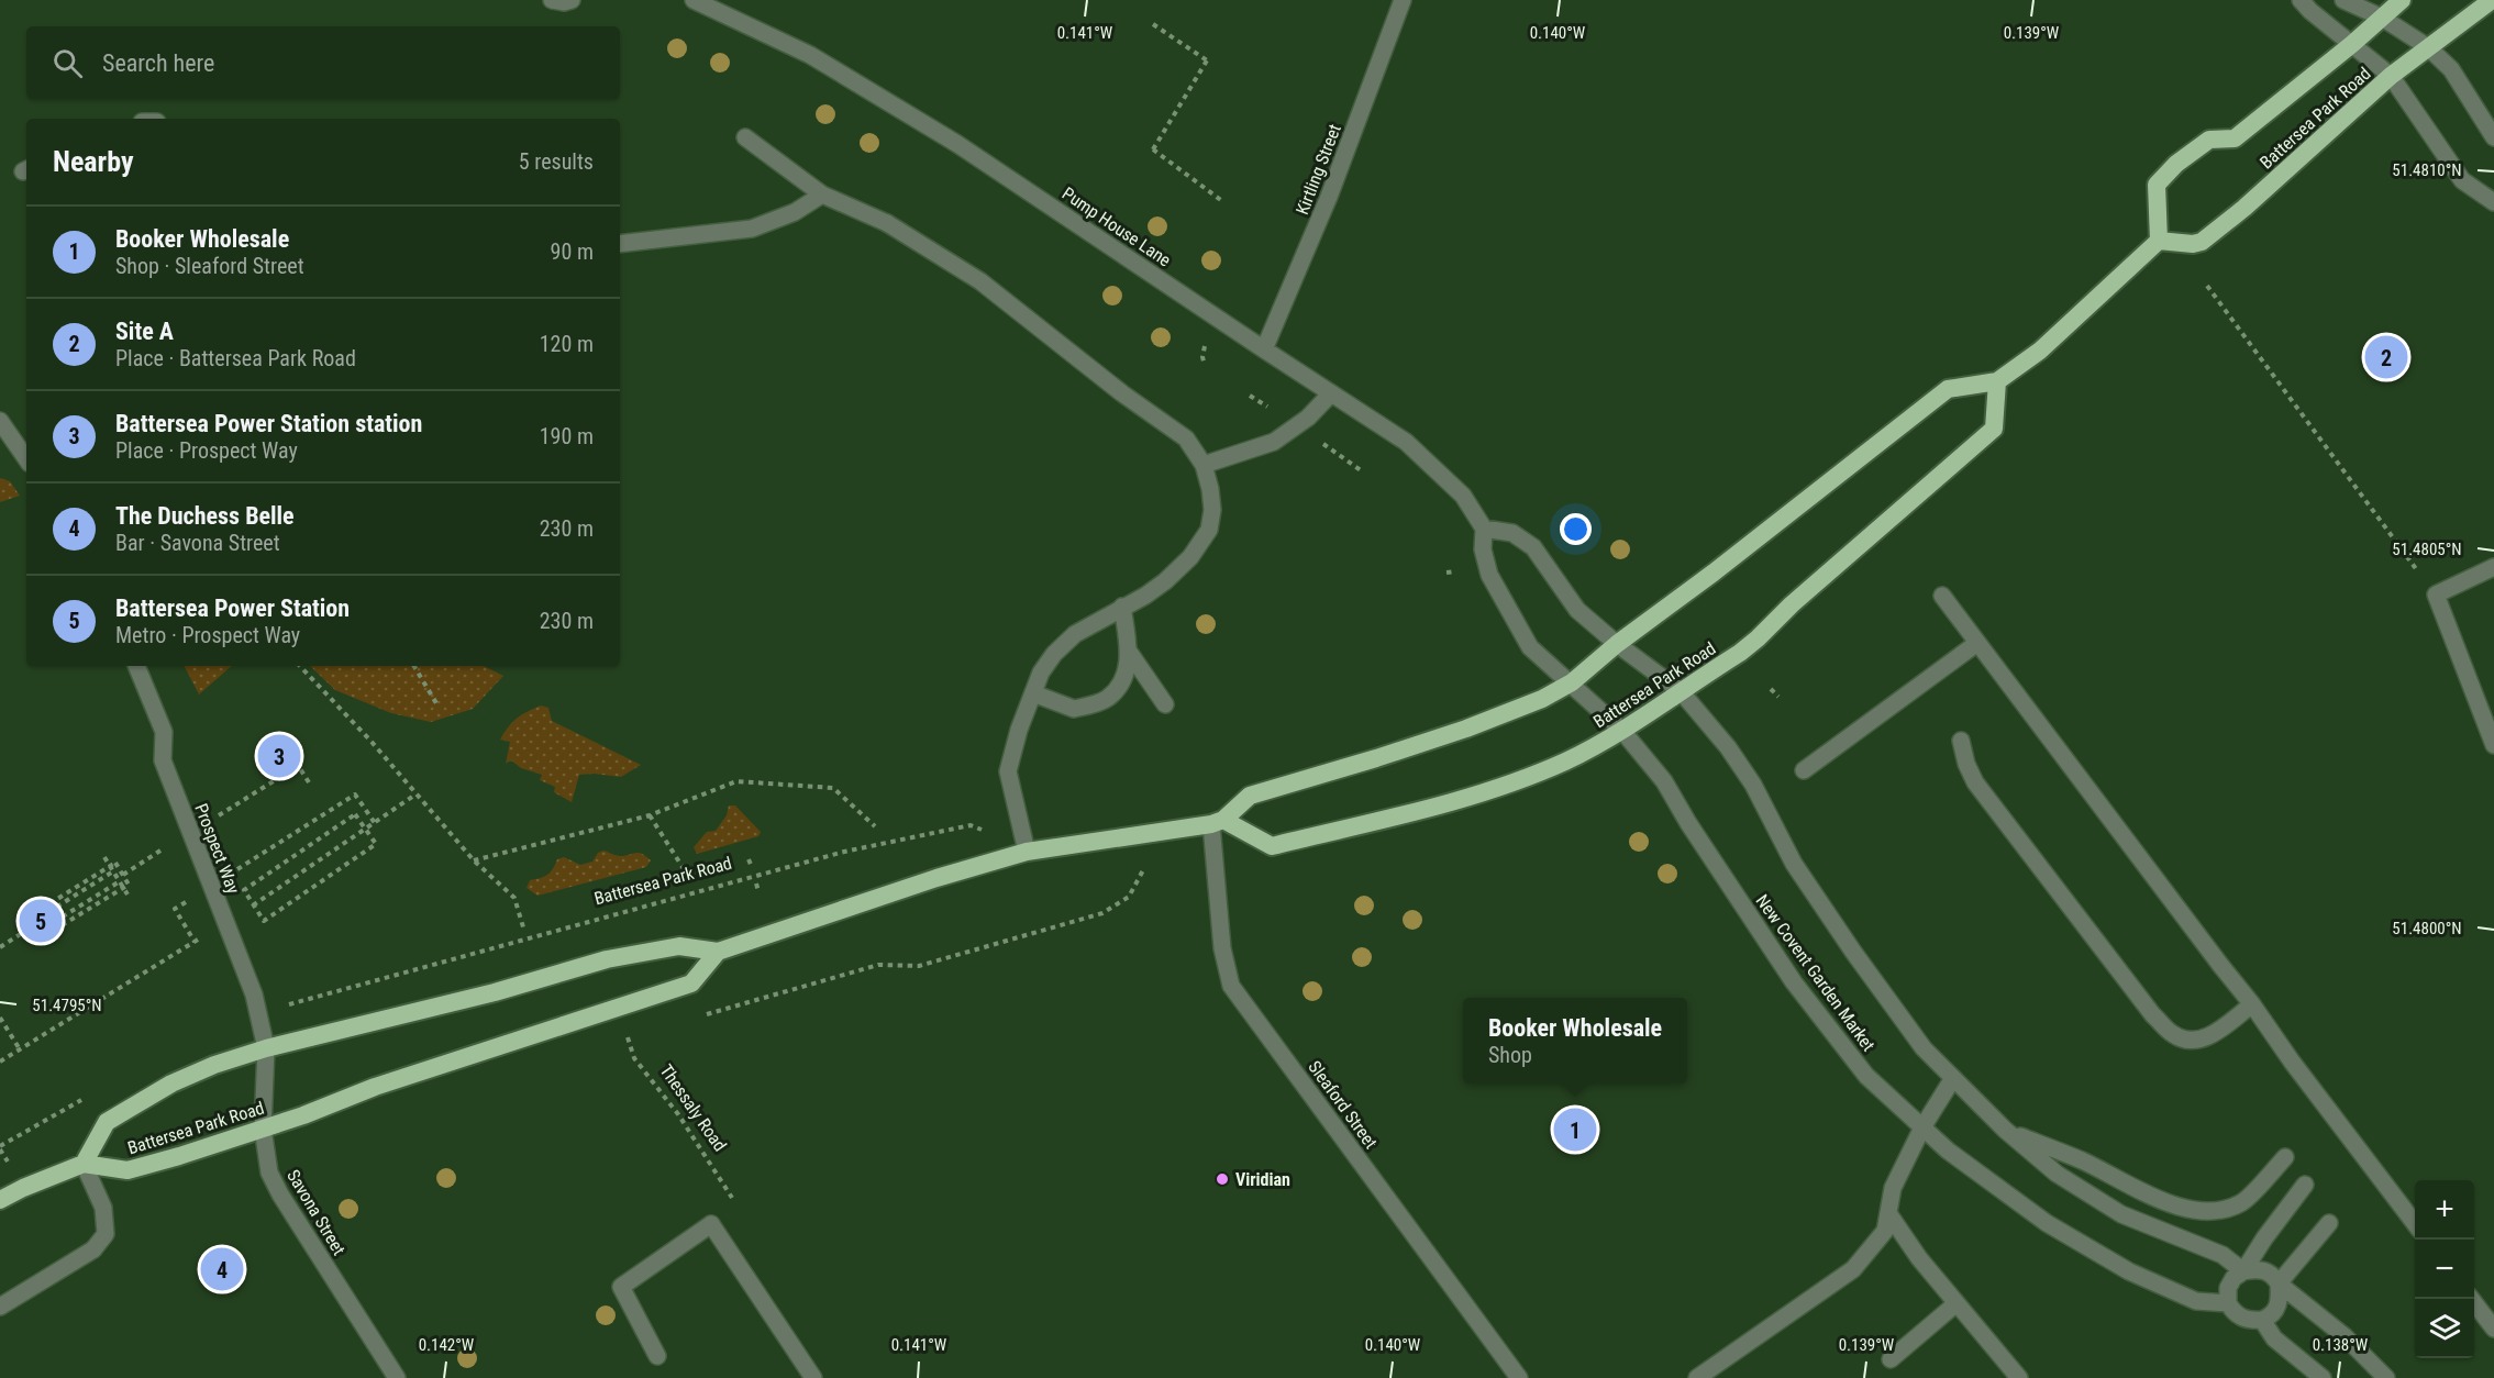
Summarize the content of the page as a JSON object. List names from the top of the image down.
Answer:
{
  "streets": {
    "highway": ["Battersea Park Road"],
    "street": [
      "Kirtling Street",
      "Pump House Lane",
      "Prospect Way",
      "New Covent Garden Market",
      "Sleaford Street",
      "Savona Street"
    ],
    "path": ["Thessaly Road"]
  },
  "crossings": [
    ["Battersea Park Road", "Prospect Way"],
    ["Battersea Park Road", "New Covent Garden Market"],
    ["Battersea Park Road", "Sleaford Street"],
    ["Battersea Park Road", "Savona Street"],
    ["Kirtling Street", "Pump House Lane"],
    ["Pump House Lane", "New Covent Garden Market"],
    ["Prospect Way", "Savona Street"]
  ],
  "places": ["Viridian"],
  "page": {
    "search": "Search here",
    "heading": ["Nearby", "5 results"],
    "list": [
      {
        "mark": "1",
        "name": "Booker Wholesale",
        "note": "Shop · Sleaford Street",
        "value": "90 m"
      },
      {
        "mark": "2",
        "name": "Site A",
        "note": "Place · Battersea Park Road",
        "value": "120 m"
      },
      {
        "mark": "3",
        "name": "Battersea Power Station station",
        "note": "Place · Prospect Way",
        "value": "190 m"
      },
      {
        "mark": "4",
        "name": "The Duchess Belle",
        "note": "Bar · Savona Street",
        "value": "230 m"
      },
      {
        "mark": "5",
        "name": "Battersea Power Station",
        "note": "Metro · Prospect Way",
        "value": "230 m"
      }
    ],
    "pins": [
      "2",
      "3",
      "5",
      "1",
      "4"
    ],
    "popup": ["Booker Wholesale", "Shop"],
    "map_buttons": ["+", "−"]
  },
  "coordinates": [
    "0.141°W",
    "0.140°W",
    "0.139°W",
    "51.4810°N",
    "51.4805°N",
    "51.4800°N",
    "51.4795°N",
    "0.142°W",
    "0.138°W"
  ]
}
